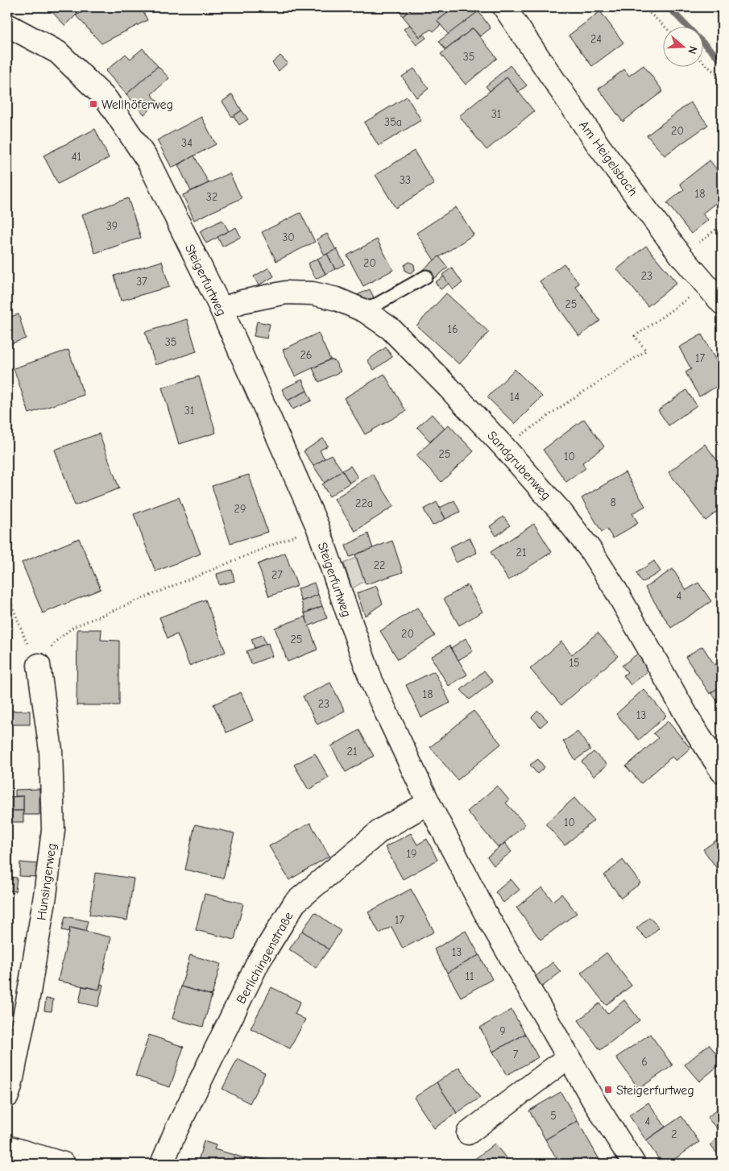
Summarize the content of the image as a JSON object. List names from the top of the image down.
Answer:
{
  "streets": {
    "street": [
      "Am Heigelsbach",
      "Steigerfurtweg",
      "Sandgrubenweg",
      "Hunsingerweg",
      "Berlichingenstraße"
    ]
  },
  "crossings": [
    ["Steigerfurtweg", "Sandgrubenweg"],
    ["Steigerfurtweg", "Berlichingenstraße"]
  ],
  "places": {
    "transit": ["Wellhöferweg", "Steigerfurtweg"]
  },
  "house_numbers": [
    "24",
    "35",
    "31",
    "35a",
    "20",
    "34",
    "41",
    "33",
    "18",
    "32",
    "39",
    "30",
    "20",
    "23",
    "37",
    "25",
    "16",
    "35",
    "26",
    "17",
    "14",
    "31",
    "25",
    "10",
    "8",
    "22a",
    "29",
    "21",
    "22",
    "27",
    "4",
    "20",
    "25",
    "15",
    "18",
    "23",
    "13",
    "21",
    "10",
    "19",
    "17",
    "13",
    "11",
    "9",
    "7",
    "6",
    "5",
    "4",
    "2"
  ],
  "north": "right"
}
